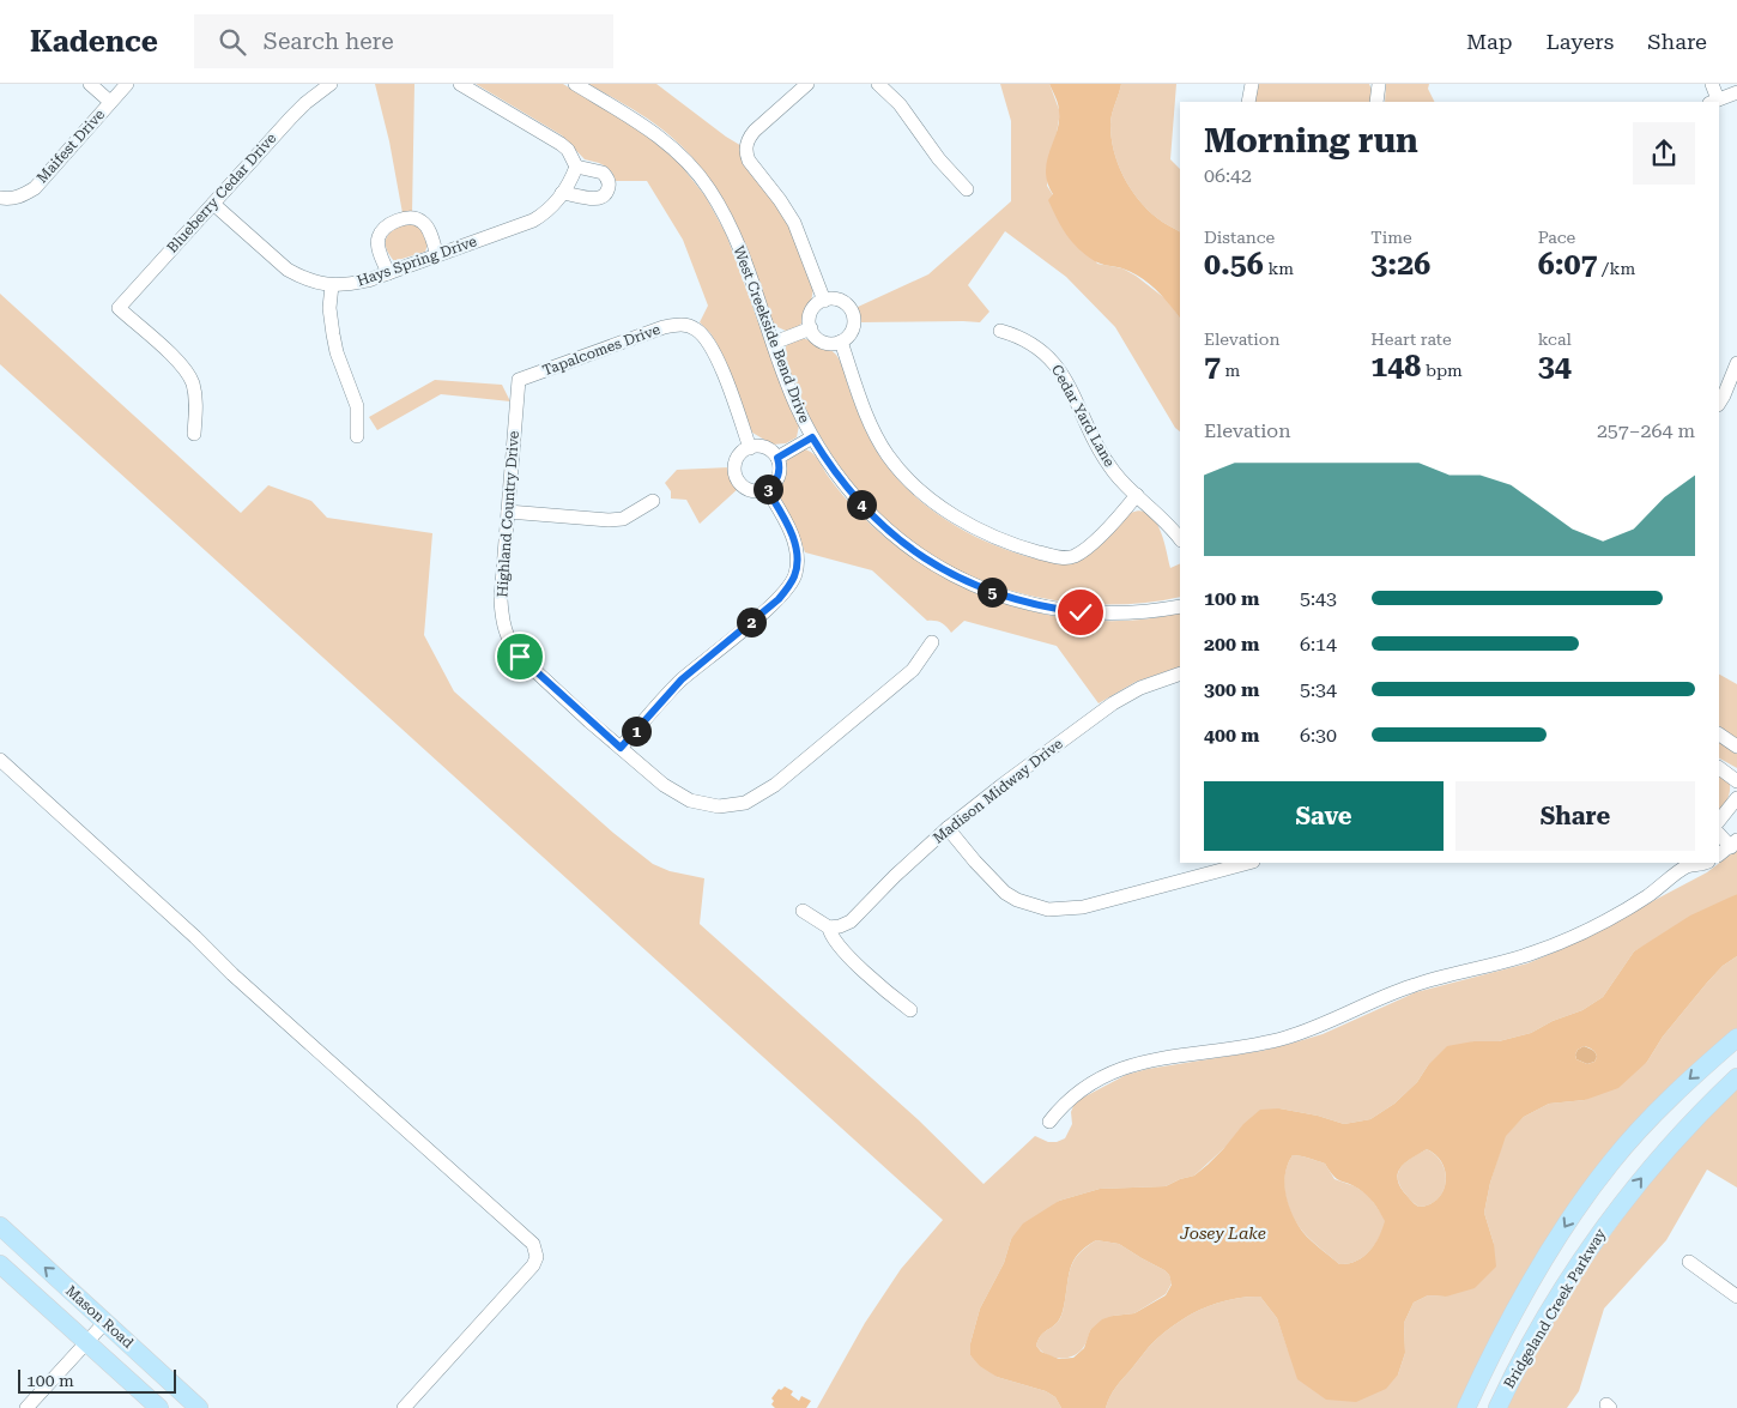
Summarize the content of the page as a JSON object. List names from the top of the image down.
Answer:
{
  "streets": {
    "main road": ["Bridgeland Creek Parkway", "Mason Road"],
    "street": [
      "Maifest Drive",
      "Blueberry Cedar Drive",
      "Hays Spring Drive",
      "West Creekside Bend Drive",
      "Tapalcomes Drive",
      "Cedar Yard Lane",
      "Highland Country Drive",
      "Madison Midway Drive"
    ]
  },
  "crossings": [
    ["Blueberry Cedar Drive", "Hays Spring Drive"],
    ["Tapalcomes Drive", "Highland Country Drive"]
  ],
  "water": ["Josey Lake"],
  "scale_bar": "100 m",
  "page": {
    "header": "Kadence",
    "search": "Search here",
    "nav": ["Map", "Layers", "Share"],
    "heading": ["Morning run", "06:42"],
    "stats": [
      ["Distance", "0.56 km"],
      ["Time", "3:26"],
      ["Pace", "6:07 /km"],
      ["Elevation", "7 m"],
      ["Heart rate", "148 bpm"],
      ["kcal", "34"]
    ],
    "chart": ["Elevation", "257–264 m"],
    "pins": [
      "3",
      "4",
      "5",
      "2",
      "1"
    ],
    "list": [
      {
        "name": "100 m",
        "note": "5:43"
      },
      {
        "name": "200 m",
        "note": "6:14"
      },
      {
        "name": "300 m",
        "note": "5:34"
      },
      {
        "name": "400 m",
        "note": "6:30"
      }
    ],
    "buttons": ["Save", "Share"],
    "scale": "100 m"
  }
}
